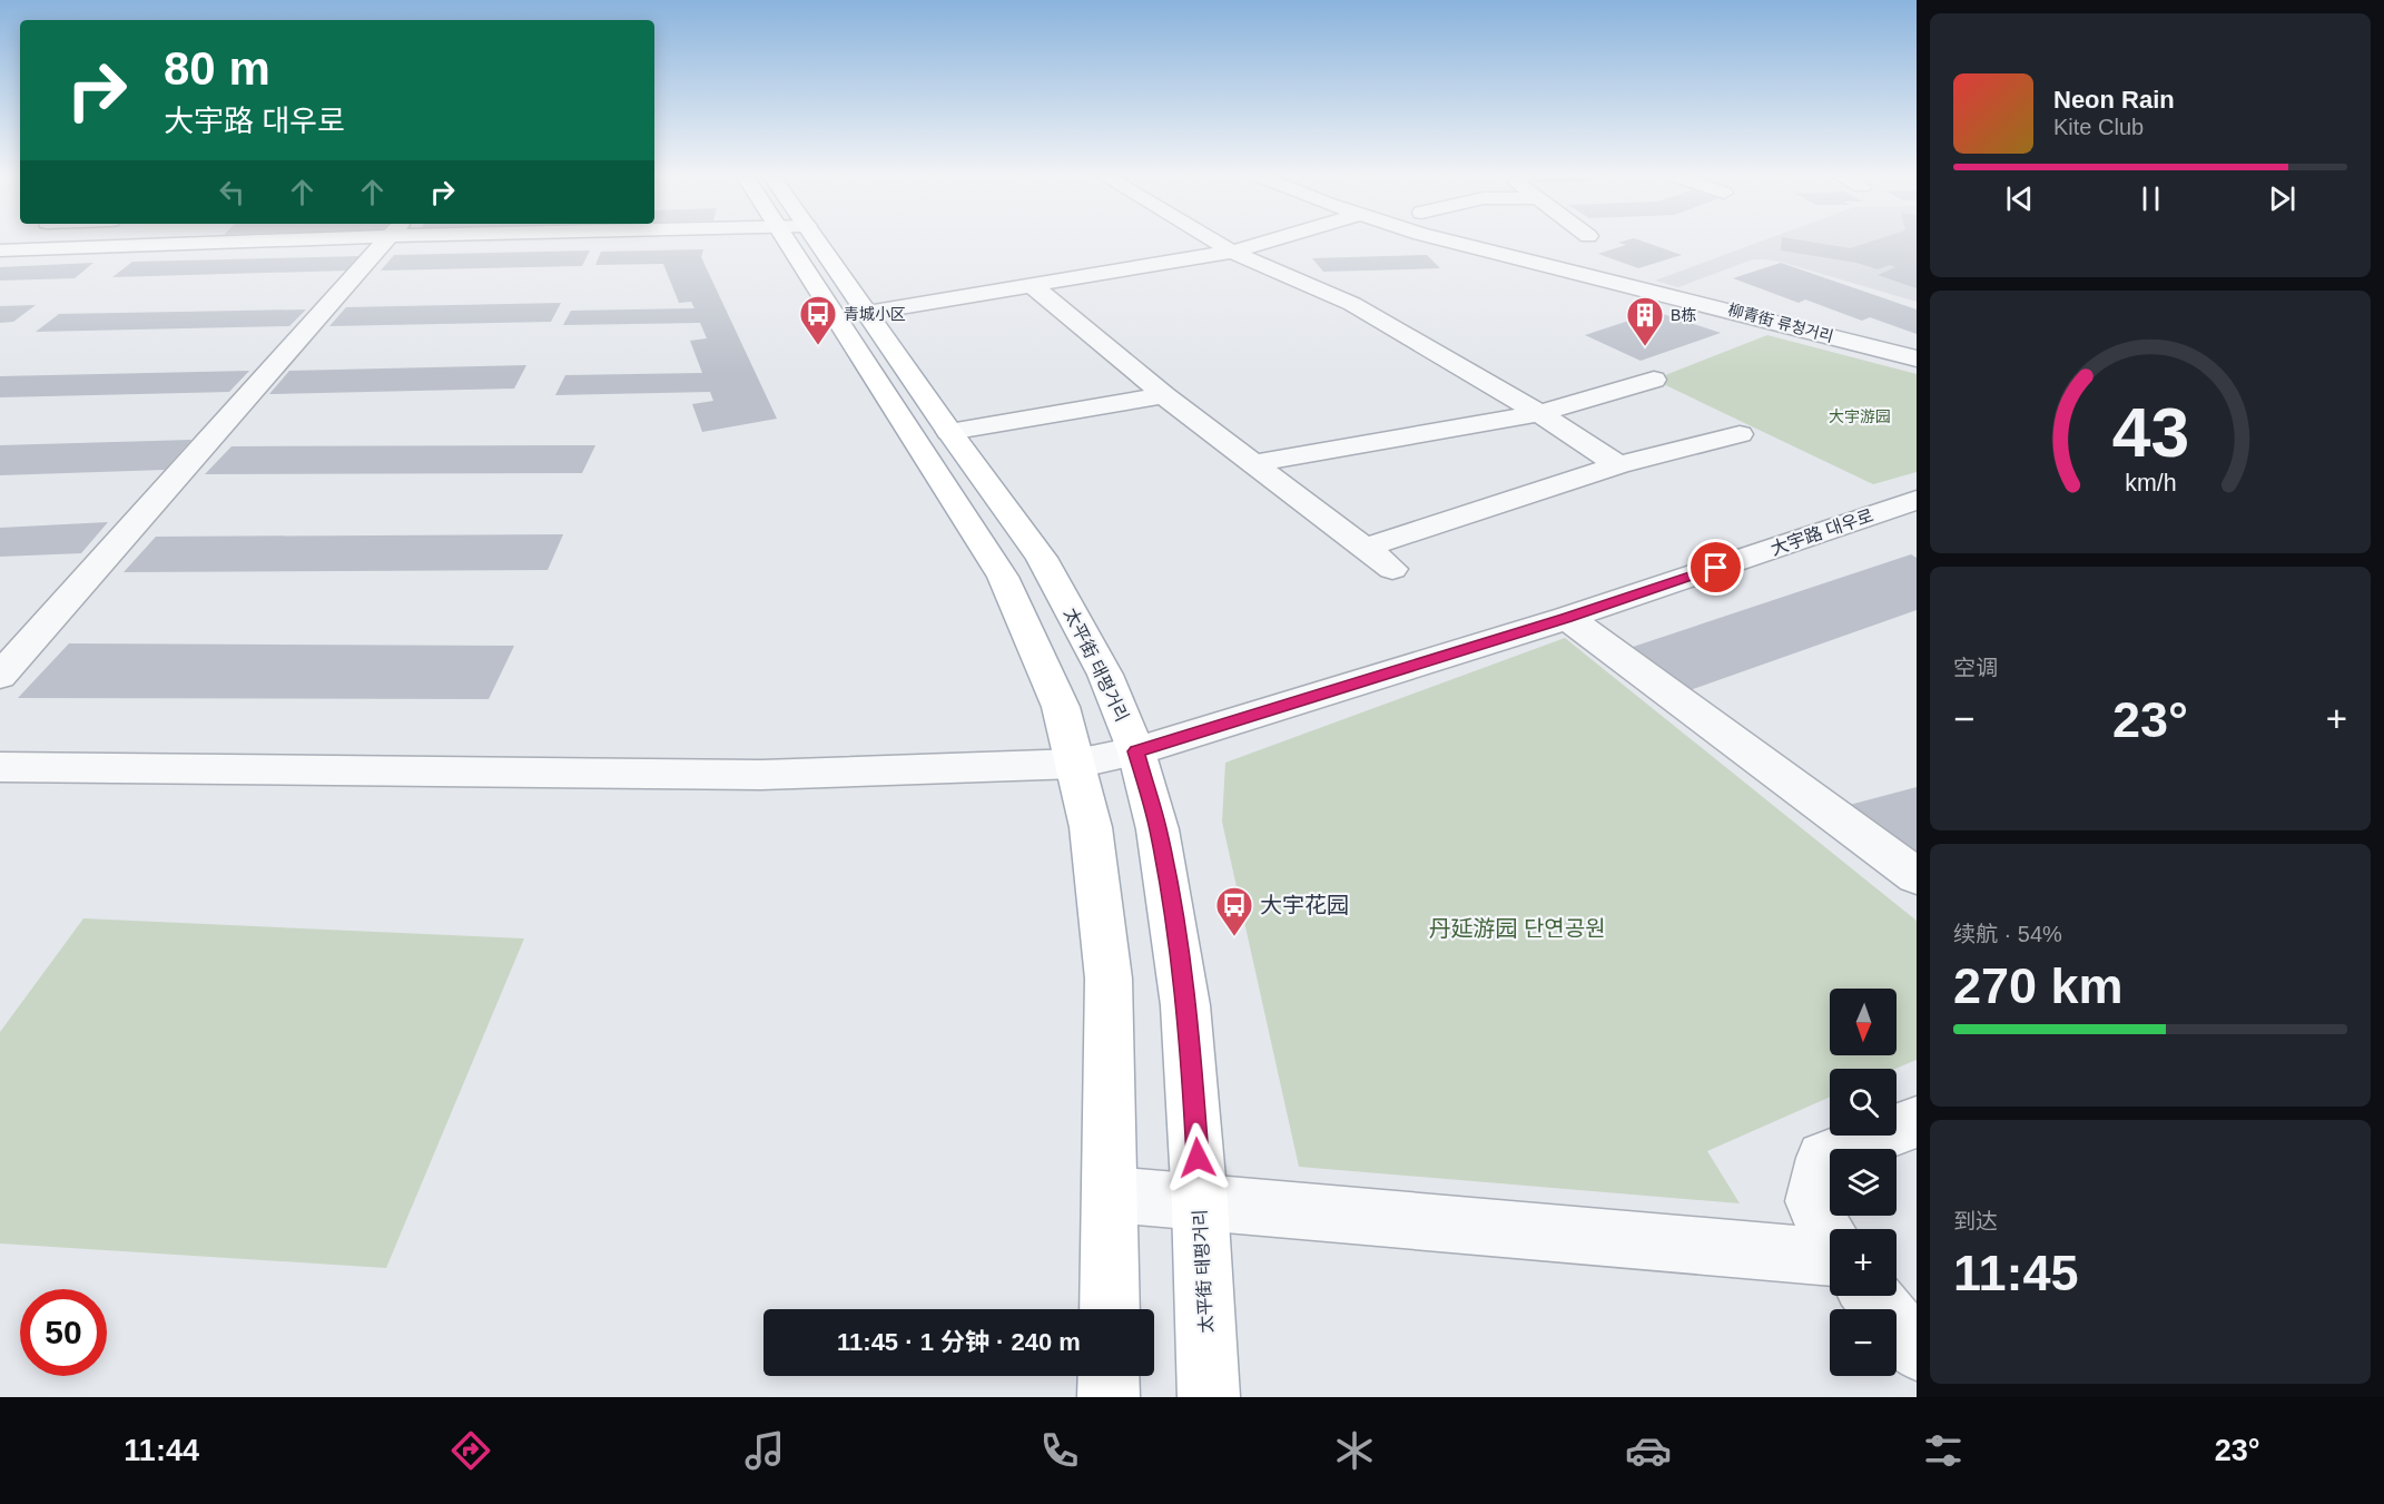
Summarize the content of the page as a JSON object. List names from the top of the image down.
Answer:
{
  "streets": {
    "main road": ["太平街 태평거리"],
    "street": ["柳青街 류청거리", "大宇路 대우로"]
  },
  "crossings": [
    ["大宇路 대우로", "太平街 태평거리"]
  ],
  "parks": ["大宇游园", "丹延游园 단연공원"],
  "places": {
    "bus stop": ["青城小区", "大宇花园"],
    "building": ["B栋"]
  },
  "north": "bottom",
  "page": {
    "turn": ["80 m", "大宇路 대우로"],
    "song": ["Neon Rain", "Kite Club"],
    "tile": [
      "空调",
      ["续航 · 54%", "270 km"],
      ["到达", "11:45"]
    ],
    "heat": ["−", "23°", "+"],
    "map_buttons": ["+", "−"],
    "limit": "50",
    "trip": "11:45 · 1 分钟 · 240 m",
    "tabs": ["11:44", "23°"],
    "gauge": ["43", "km/h"]
  }
}
